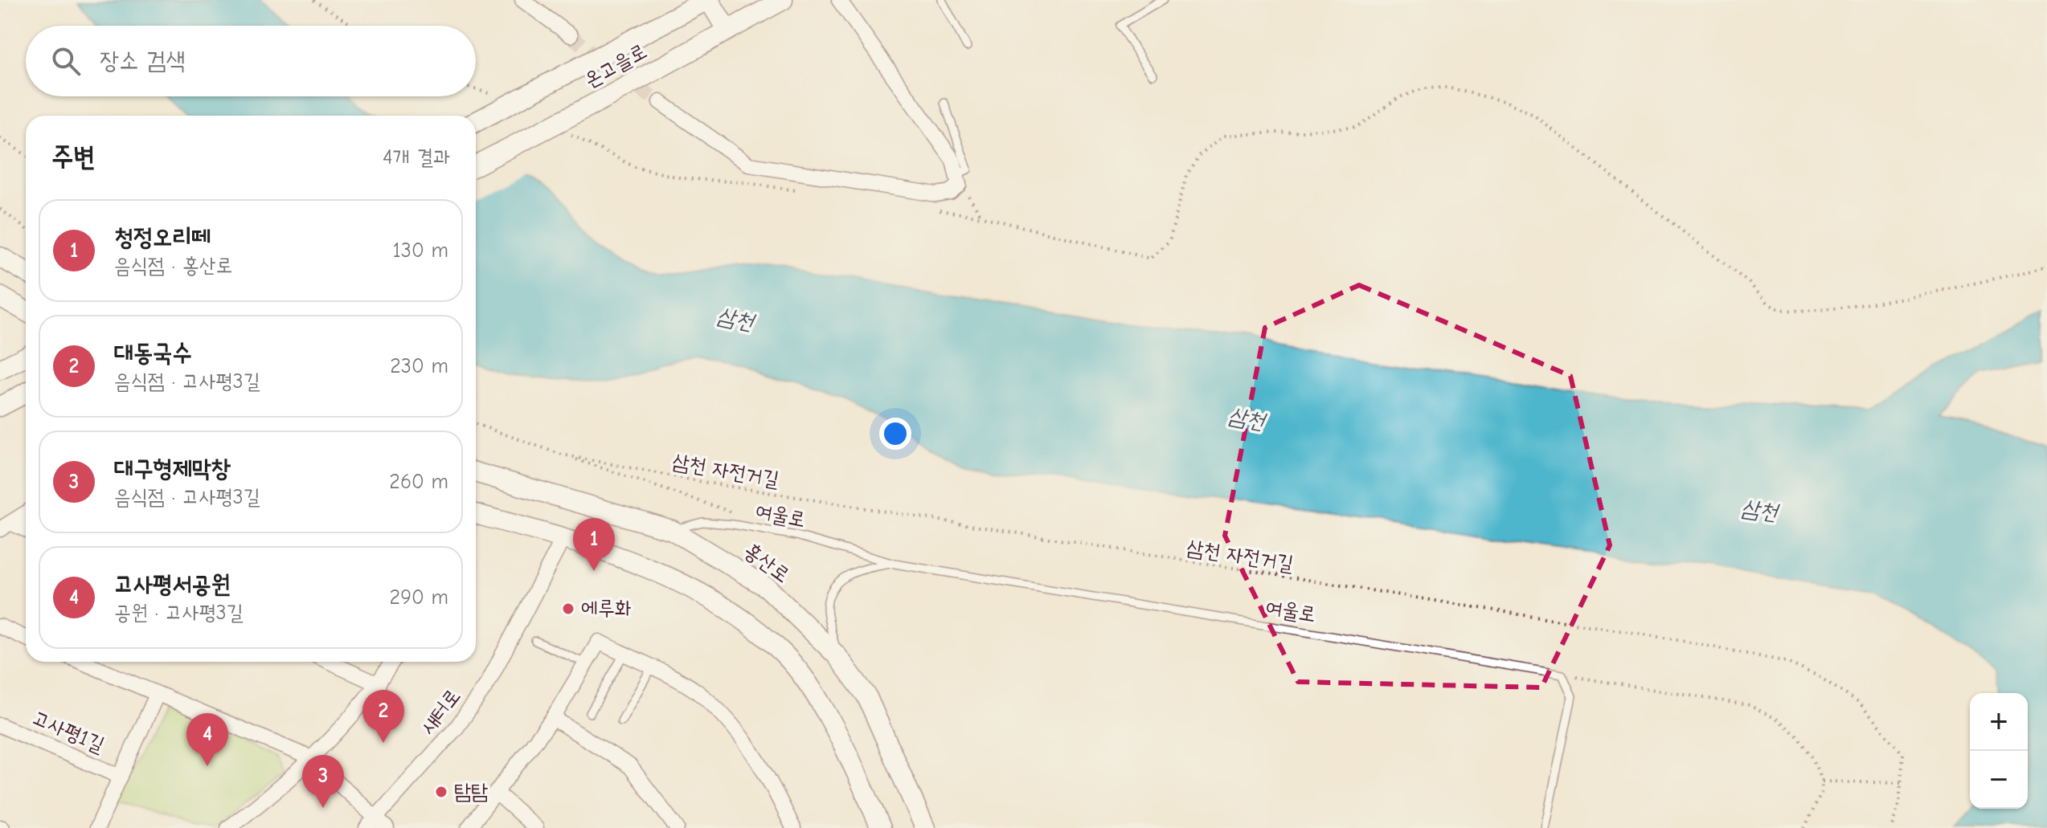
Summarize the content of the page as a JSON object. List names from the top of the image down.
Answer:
{
  "streets": {
    "street": [
      "온고을로",
      "홍산로",
      "새터로",
      "고사평1길"
    ],
    "lane": ["여울로"],
    "path": ["삼천 자전거길"]
  },
  "crossings": [
    ["여울로", "홍산로"]
  ],
  "water": ["삼천"],
  "places": ["에루화", "탐탐"],
  "page": {
    "search": "장소 검색",
    "heading": ["주변", "4개 결과"],
    "list": [
      {
        "mark": "1",
        "name": "청정오리떼",
        "note": "음식점 · 홍산로",
        "value": "130 m"
      },
      {
        "mark": "2",
        "name": "대동국수",
        "note": "음식점 · 고사평3길",
        "value": "230 m"
      },
      {
        "mark": "3",
        "name": "대구형제막창",
        "note": "음식점 · 고사평3길",
        "value": "260 m"
      },
      {
        "mark": "4",
        "name": "고사평서공원",
        "note": "공원 · 고사평3길",
        "value": "290 m"
      }
    ],
    "pins": [
      "1",
      "2",
      "4",
      "3"
    ],
    "map_buttons": ["+", "−"]
  }
}
